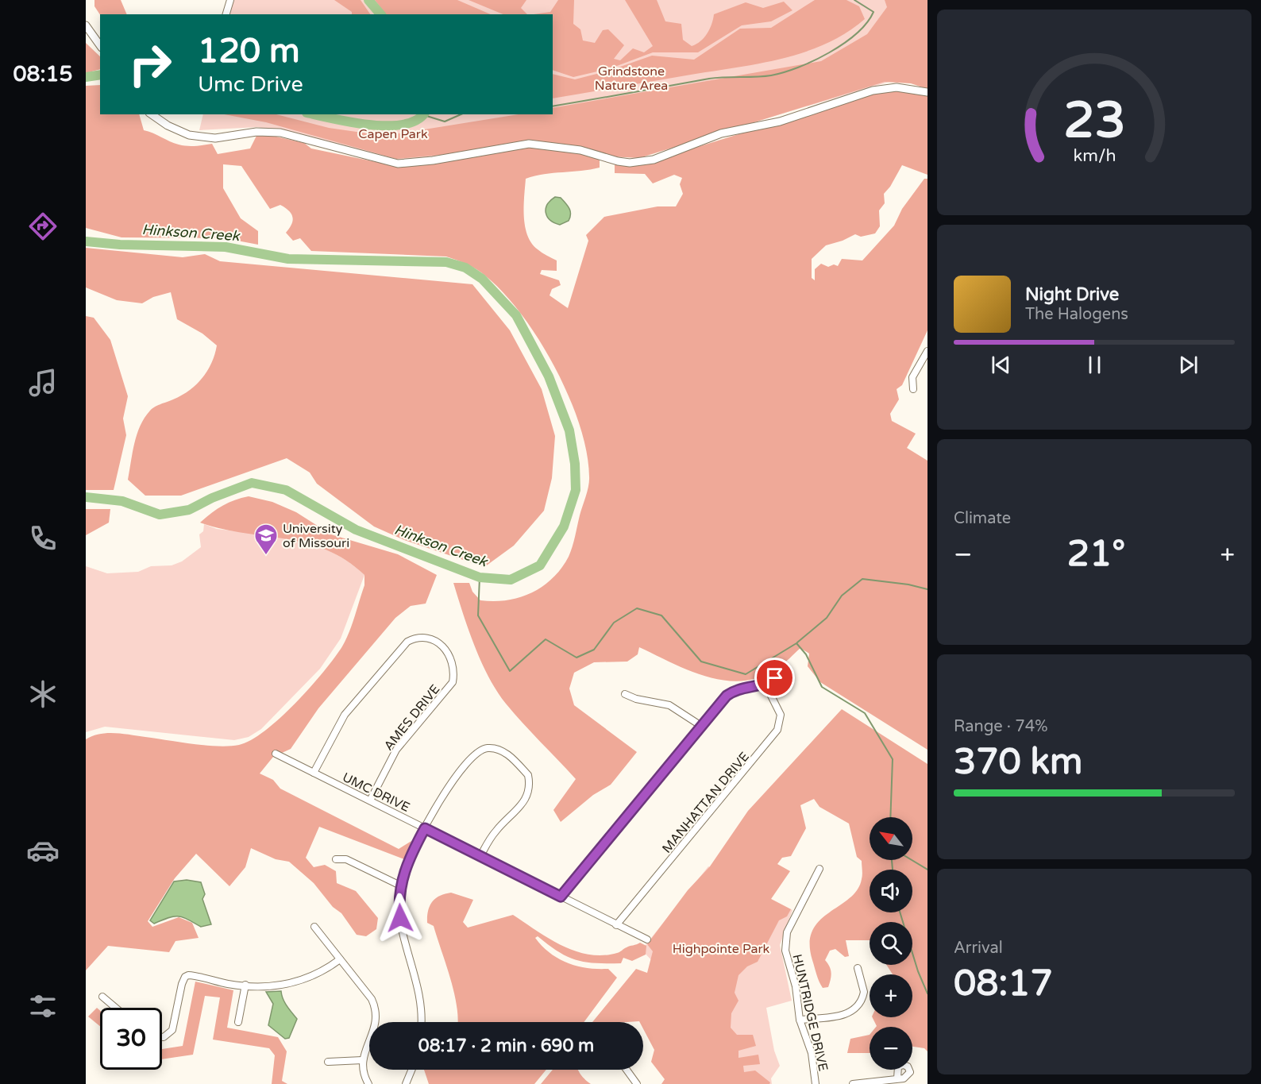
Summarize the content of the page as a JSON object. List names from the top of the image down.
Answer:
{
  "streets": {
    "street": [
      "AMES DRIVE",
      "UMC DRIVE",
      "MANHATTAN DRIVE",
      "HUNTRIDGE DRIVE"
    ]
  },
  "crossings": [
    ["AMES DRIVE", "UMC DRIVE"],
    ["UMC DRIVE", "MANHATTAN DRIVE"]
  ],
  "water": ["Hinkson Creek"],
  "parks": ["Grindstone Nature Area", "Capen Park", "Highpointe Park"],
  "places": {
    "school or university": ["University of Missouri"]
  },
  "north": "top left",
  "page": {
    "tabs": "08:15",
    "turn": ["120 m", "Umc Drive"],
    "song": ["Night Drive", "The Halogens"],
    "tile": [
      "Climate",
      ["Range · 74%", "370 km"],
      ["Arrival", "08:17"]
    ],
    "heat": ["−", "21°", "+"],
    "map_buttons": ["+", "−"],
    "limit": "30",
    "trip": "08:17 · 2 min · 690 m",
    "gauge": ["23", "km/h"]
  }
}
